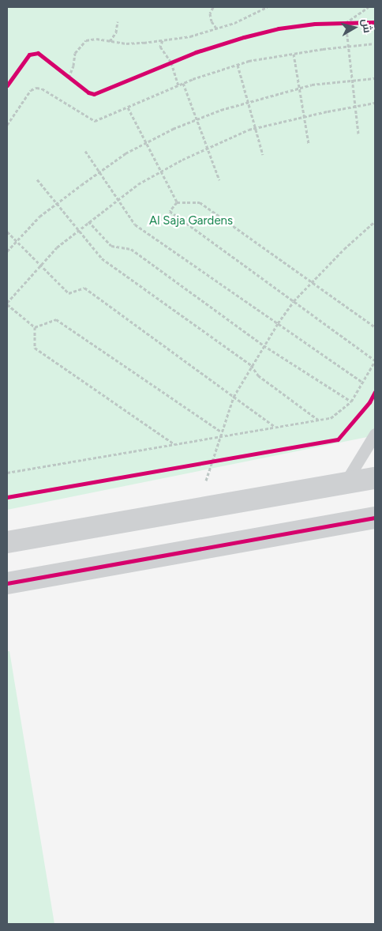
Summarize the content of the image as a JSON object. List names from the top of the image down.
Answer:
{
  "parks": ["Al Saja Gardens"],
  "north": "right"
}
